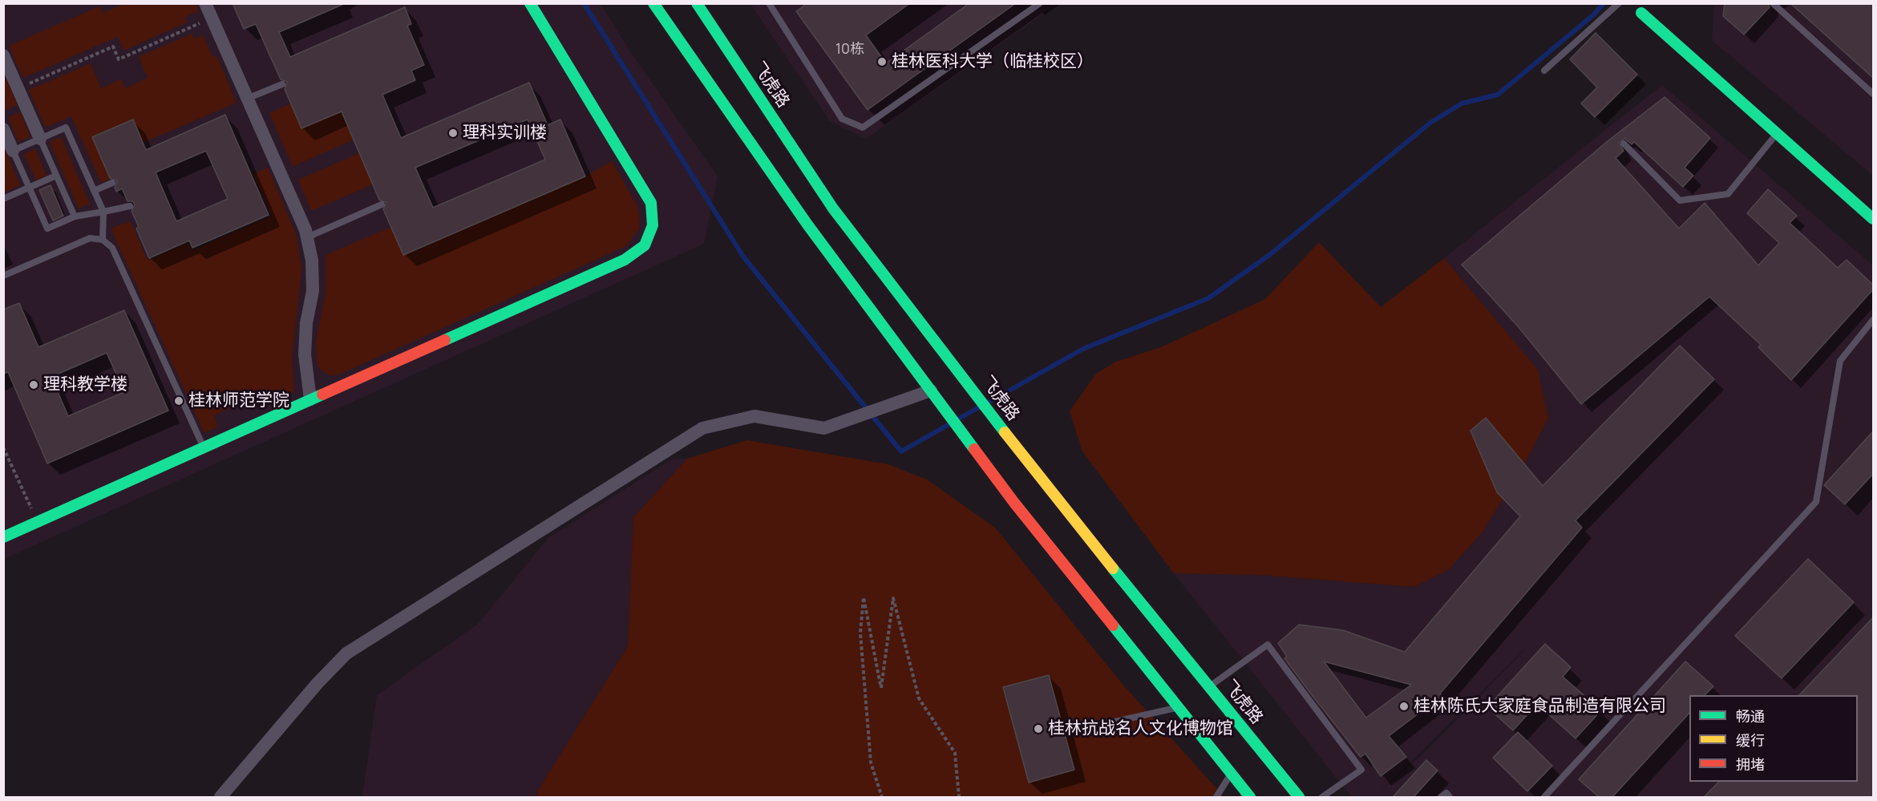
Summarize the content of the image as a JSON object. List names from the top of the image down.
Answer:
{
  "streets": {
    "main road": ["飞虎路"]
  },
  "places": [
    "桂林医科大学（临桂校区）",
    "理科实训楼",
    "理科教学楼",
    "桂林师范学院",
    "桂林陈氏大家庭食品制造有限公司",
    "桂林抗战名人文化博物馆"
  ],
  "house_numbers": ["10栋"],
  "legend": ["畅通", "缓行", "拥堵"]
}
